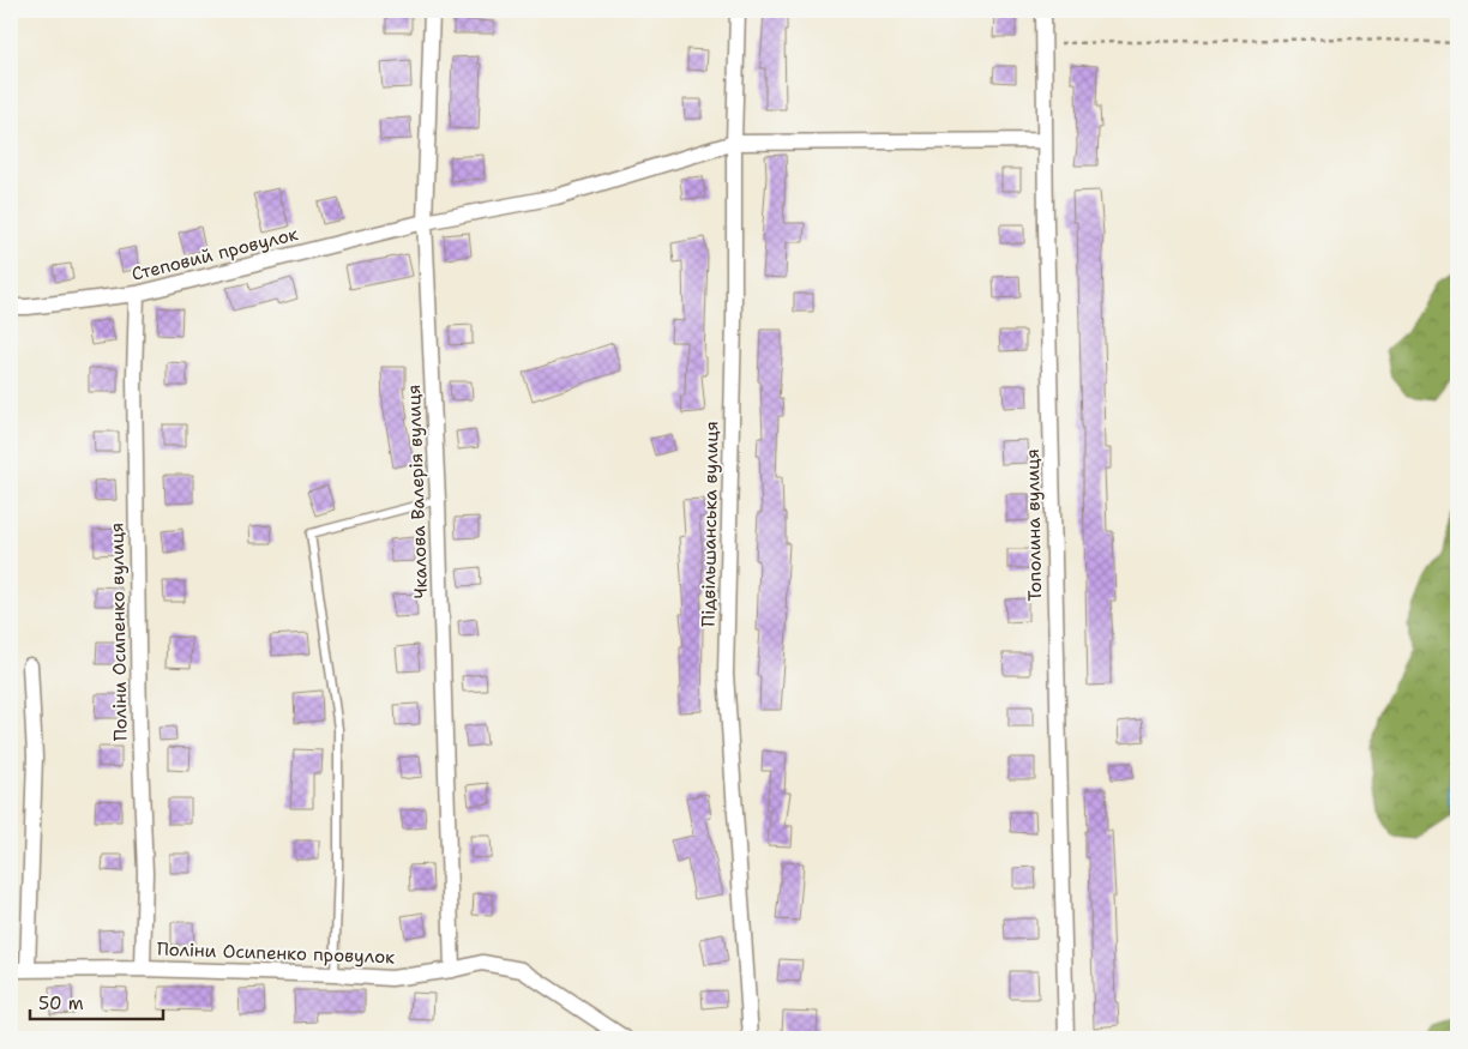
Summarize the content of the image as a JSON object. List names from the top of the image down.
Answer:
{
  "streets": {
    "street": [
      "Степовий провулок",
      "Чкалова Валерія вулиця",
      "Підвільшанська вулиця",
      "Тополина вулиця",
      "Поліни Осипенко вулиця",
      "Поліни Осипенко провулок"
    ]
  },
  "crossings": [
    ["Степовий провулок", "Чкалова Валерія вулиця"],
    ["Степовий провулок", "Підвільшанська вулиця"],
    ["Степовий провулок", "Тополина вулиця"],
    ["Степовий провулок", "Поліни Осипенко вулиця"],
    ["Чкалова Валерія вулиця", "Поліни Осипенко провулок"],
    ["Поліни Осипенко вулиця", "Поліни Осипенко провулок"]
  ],
  "scale_bar": "50 m"
}
